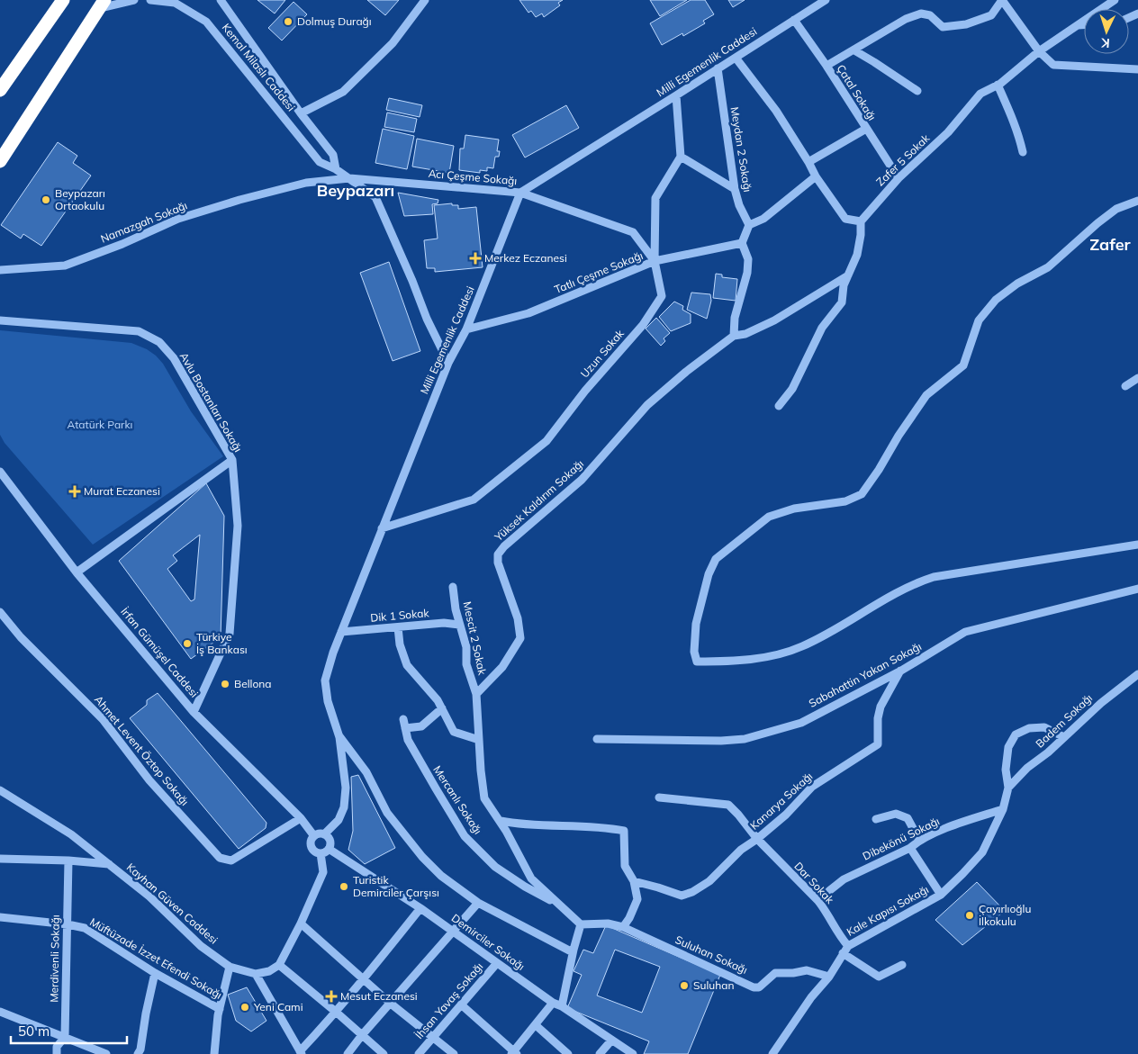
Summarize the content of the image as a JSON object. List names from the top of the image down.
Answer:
{
  "streets": {
    "street": [
      "Milli Egemenlik Caddesi",
      "Kemal Milaslı Caddesi",
      "Çatal Sokağı",
      "Meydan 2 Sokağı",
      "Zafer 5 Sokak",
      "Acı Çeşme Sokağı",
      "Namazgah Sokağı",
      "Tatlı Çeşme Sokağı",
      "Uzun Sokak",
      "Avlu Bostanları Sokağı",
      "Yüksek Kaldırım Sokağı",
      "Dik 1 Sokak",
      "Mescit 2 Sokak",
      "İrfan Gümüşel Caddesi",
      "Sabahattin Yakan Sokağı",
      "Badem Sokağı",
      "Ahmet Levent Öztop Sokağı",
      "Mercanlı Sokağı",
      "Kanarya Sokağı",
      "Dibekönü Sokağı",
      "Dar Sokak",
      "Kayhan Güven Caddesi",
      "Kale Kapısı Sokağı",
      "Demirciler Sokağı",
      "Suluhan Sokağı",
      "Merdivenli Sokağı",
      "Müftüzade İzzet Efendi Sokağı",
      "İhsan Yavaş Sokağı"
    ]
  },
  "crossings": [
    ["Milli Egemenlik Caddesi", "Kemal Milaslı Caddesi"],
    ["Milli Egemenlik Caddesi", "Çatal Sokağı"],
    ["Milli Egemenlik Caddesi", "Meydan 2 Sokağı"],
    ["Milli Egemenlik Caddesi", "Acı Çeşme Sokağı"],
    ["Milli Egemenlik Caddesi", "Tatlı Çeşme Sokağı"],
    ["Milli Egemenlik Caddesi", "Uzun Sokak"],
    ["Milli Egemenlik Caddesi", "Dik 1 Sokak"],
    ["Milli Egemenlik Caddesi", "İrfan Gümüşel Caddesi"],
    ["Milli Egemenlik Caddesi", "Demirciler Sokağı"],
    ["Kemal Milaslı Caddesi", "Acı Çeşme Sokağı"],
    ["Kemal Milaslı Caddesi", "Namazgah Sokağı"],
    ["Çatal Sokağı", "Zafer 5 Sokak"],
    ["Acı Çeşme Sokağı", "Namazgah Sokağı"],
    ["Acı Çeşme Sokağı", "Tatlı Çeşme Sokağı"],
    ["Acı Çeşme Sokağı", "Uzun Sokak"],
    ["Tatlı Çeşme Sokağı", "Uzun Sokak"],
    ["Avlu Bostanları Sokağı", "İrfan Gümüşel Caddesi"],
    ["Yüksek Kaldırım Sokağı", "Mescit 2 Sokak"],
    ["Dik 1 Sokak", "Mescit 2 Sokak"],
    ["İrfan Gümüşel Caddesi", "Ahmet Levent Öztop Sokağı"],
    ["İrfan Gümüşel Caddesi", "Demirciler Sokağı"],
    ["Sabahattin Yakan Sokağı", "Kanarya Sokağı"],
    ["Badem Sokağı", "Kale Kapısı Sokağı"],
    ["Kanarya Sokağı", "Dar Sokak"],
    ["Dibekönü Sokağı", "Dar Sokak"],
    ["Dibekönü Sokağı", "Kale Kapısı Sokağı"],
    ["Dar Sokak", "Kale Kapısı Sokağı"],
    ["Kale Kapısı Sokağı", "Suluhan Sokağı"],
    ["Demirciler Sokağı", "İhsan Yavaş Sokağı"],
    ["Merdivenli Sokağı", "Müftüzade İzzet Efendi Sokağı"]
  ],
  "districts": ["Beypazarı", "Zafer"],
  "parks": ["Atatürk Parkı"],
  "places": {
    "other": [
      "Dolmuş Durağı",
      "Beypazarı Ortaokulu",
      "Türkiye İş Bankası",
      "Bellona",
      "Turistik Demirciler Çarşısı",
      "Çayırlıoğlu İlkokulu",
      "Suluhan",
      "Yeni Cami"
    ],
    "health": ["Merkez Eczanesi", "Murat Eczanesi", "Mesut Eczanesi"]
  },
  "scale_bar": "50 m",
  "north": "bottom"
}
